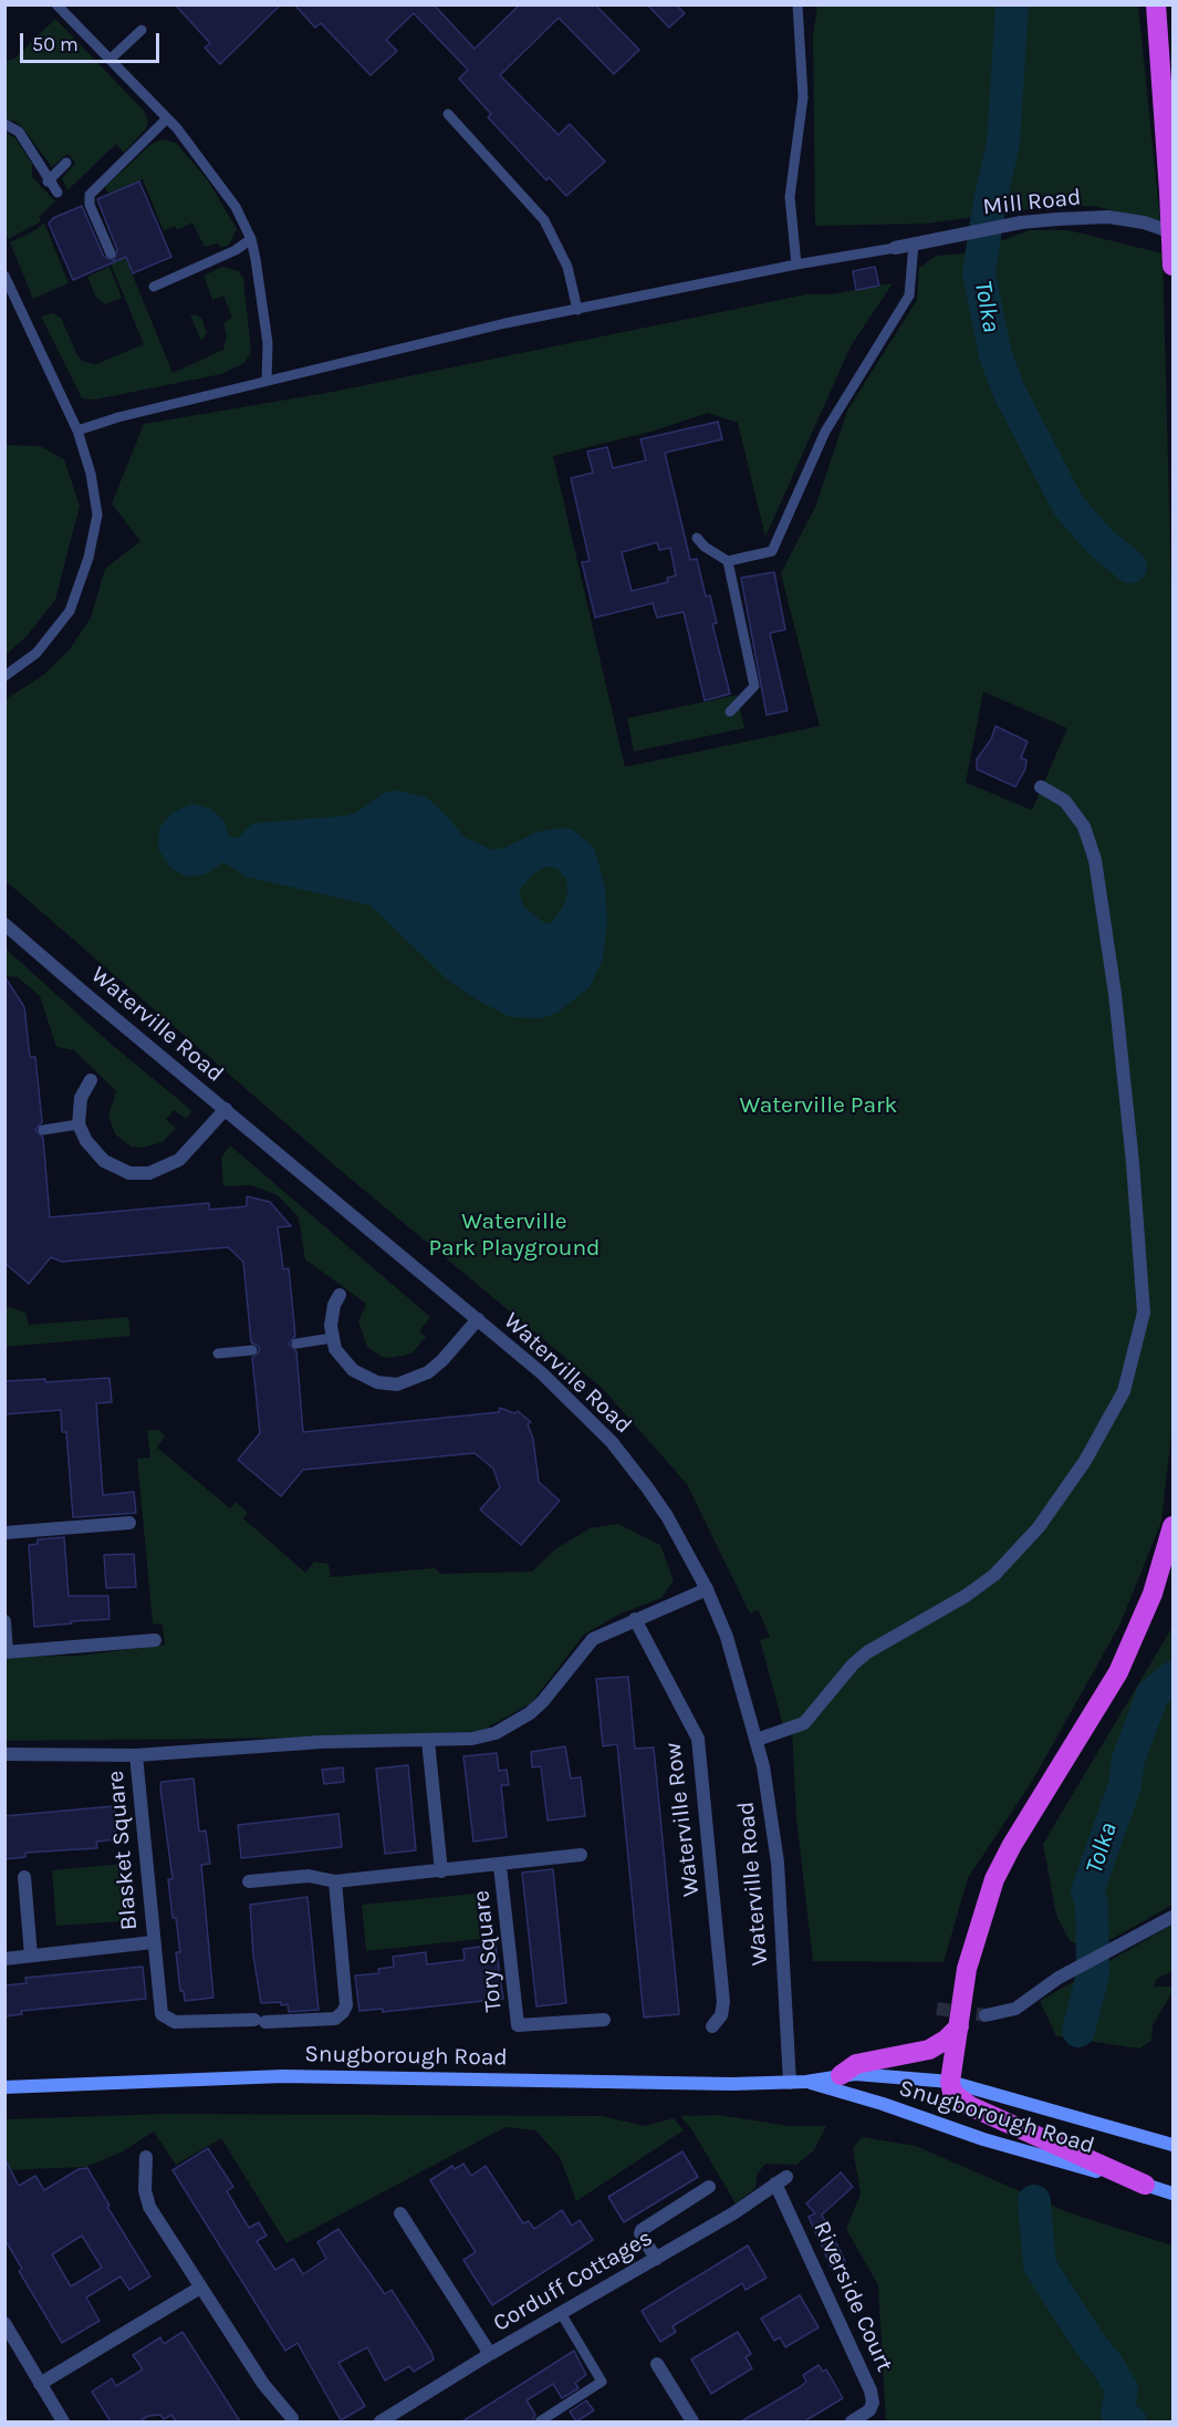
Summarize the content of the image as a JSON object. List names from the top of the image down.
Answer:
{
  "streets": {
    "main road": ["Snugborough Road"],
    "street": [
      "Mill Road",
      "Waterville Road",
      "Waterville Row",
      "Blasket Square",
      "Tory Square",
      "Corduff Cottages",
      "Riverside Court"
    ]
  },
  "crossings": [
    ["Waterville Road", "Snugborough Road"],
    ["Blasket Square", "Tory Square"],
    ["Corduff Cottages", "Riverside Court"]
  ],
  "water": ["Tolka"],
  "parks": ["Waterville Park", "Waterville Park Playground"],
  "scale_bar": "50 m"
}
